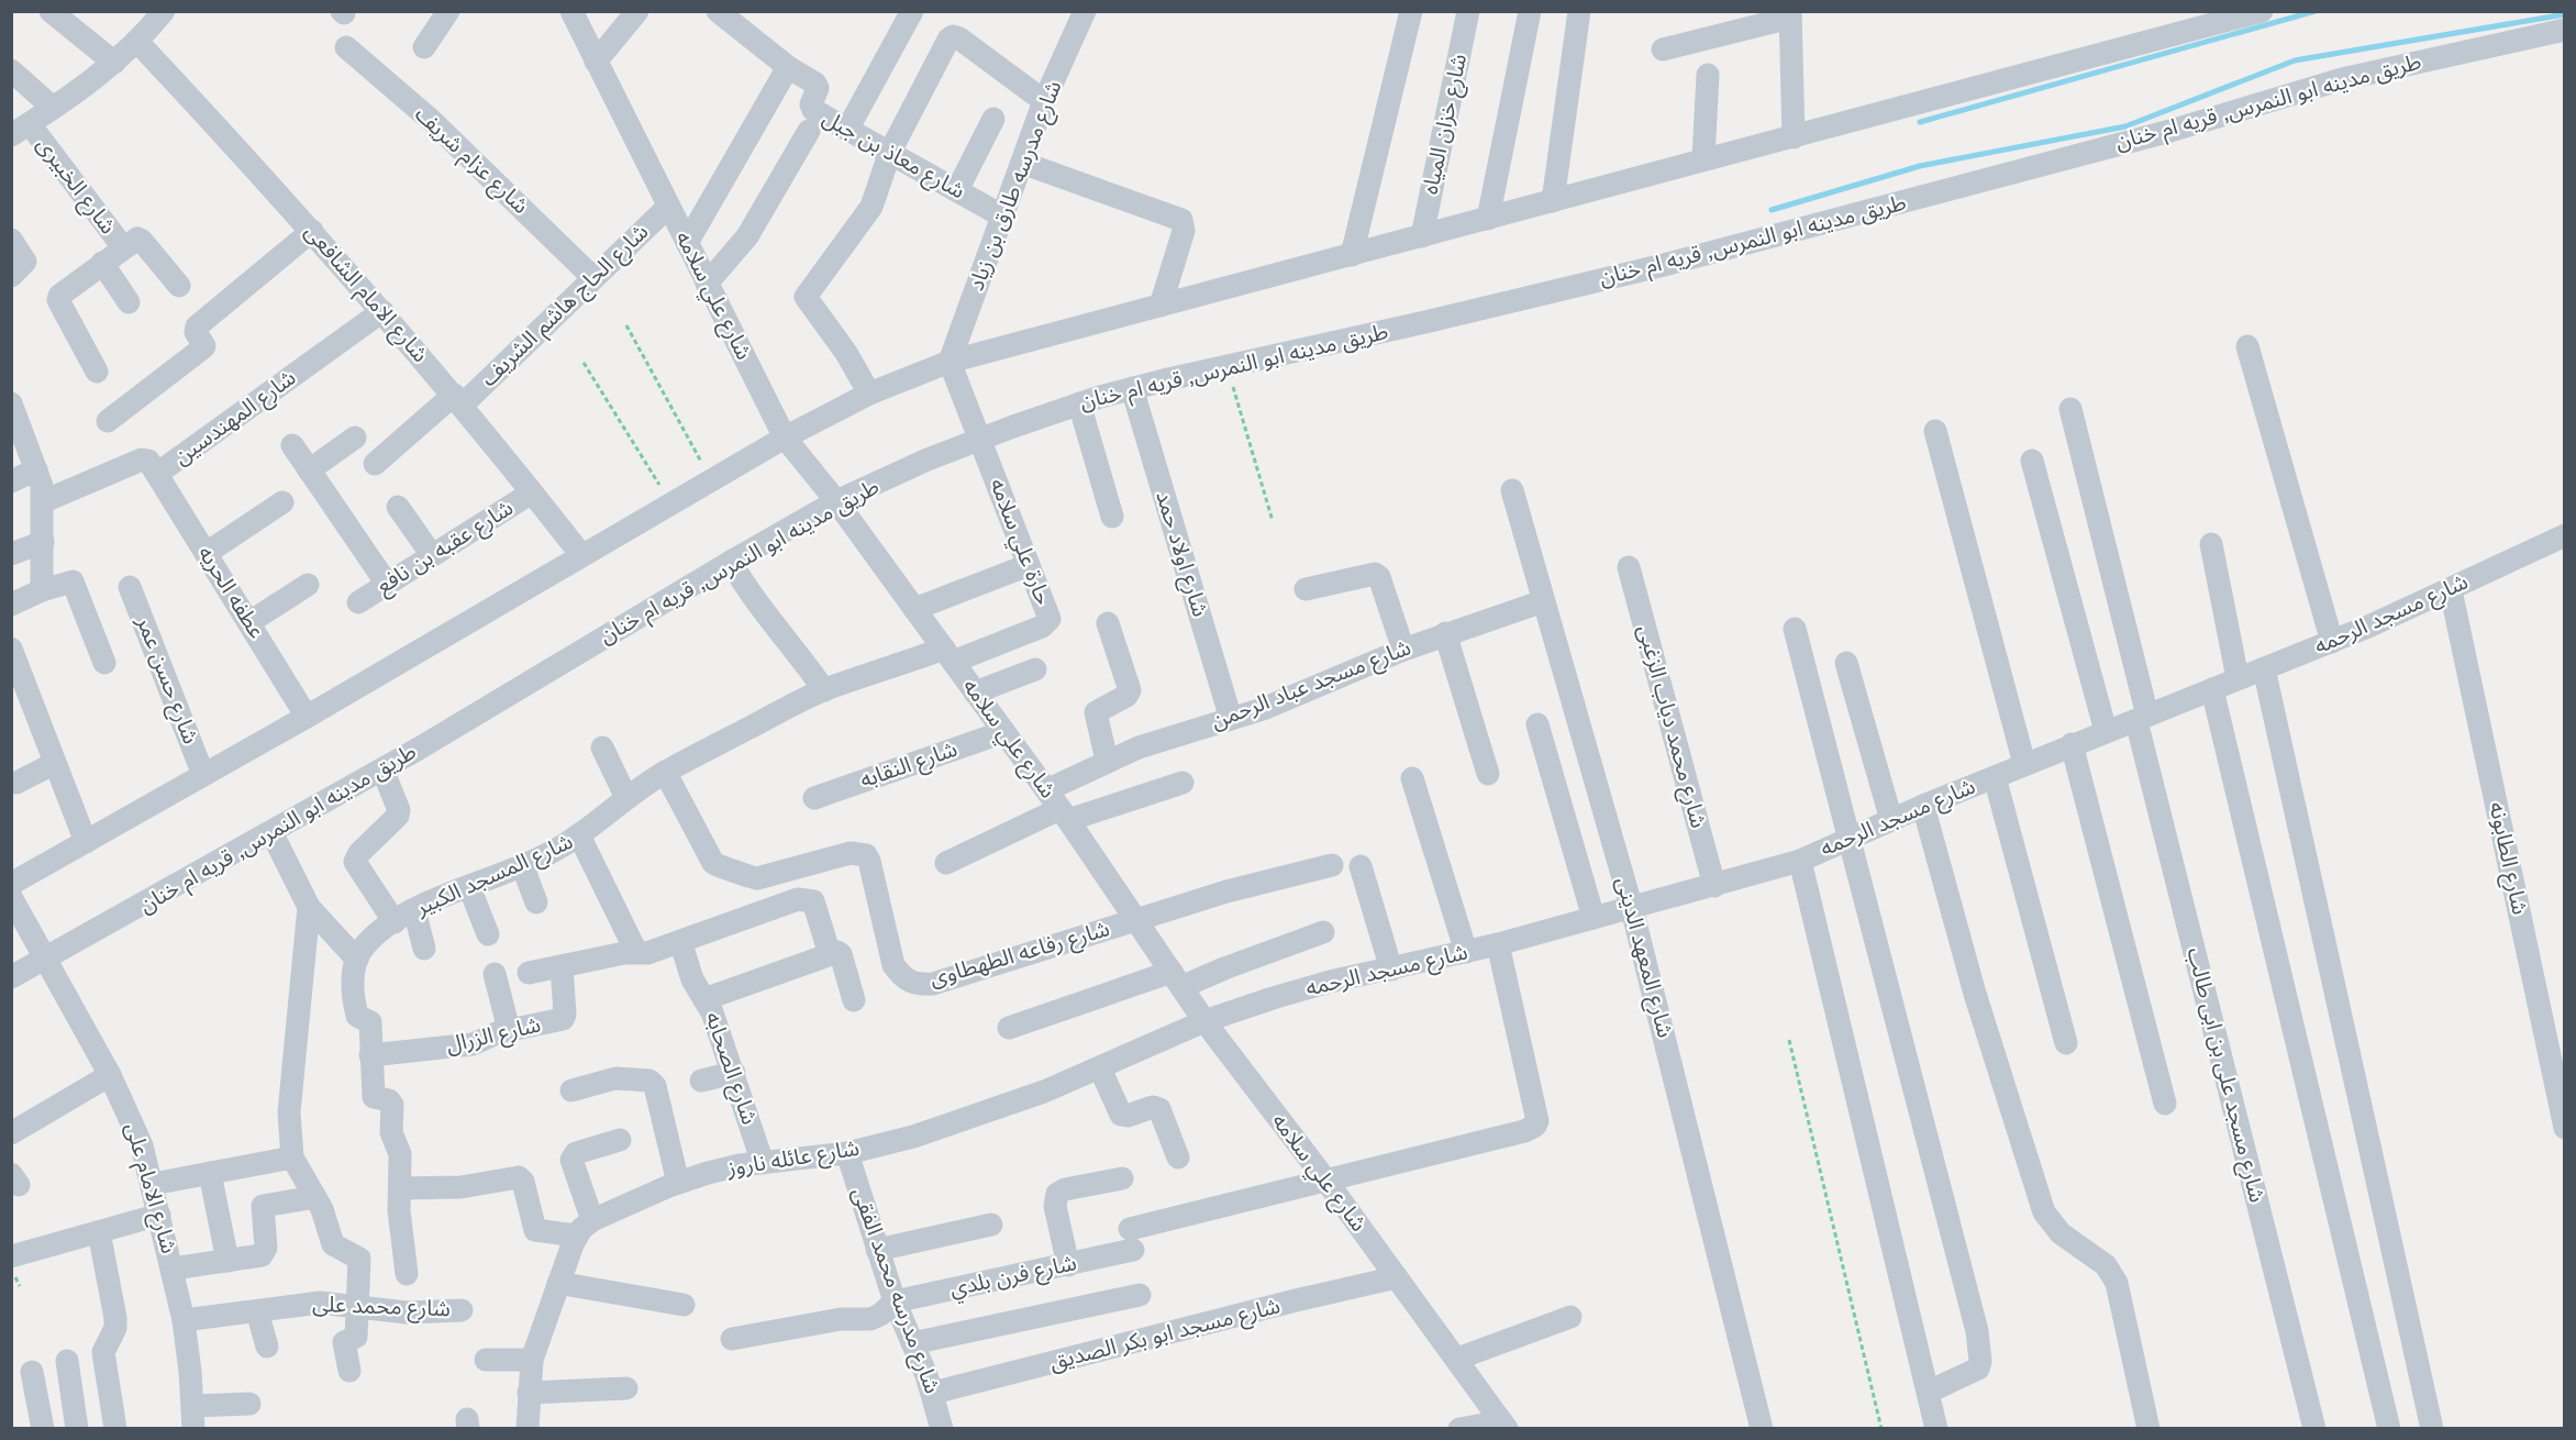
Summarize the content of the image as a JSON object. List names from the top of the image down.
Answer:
{
  "streets": {
    "street": [
      "طريق مدينه ابو النمرس, قريه ام خنان",
      "شارع خزان المياه",
      "شارع معاذ بن جبل",
      "شارع عزام شريف",
      "شارع الخبيرى",
      "شارع مدرسه طارق بن زياد",
      "شارع الامام الشافعى",
      "شارع علي سلامه",
      "شارع الحاج هاشم الشريف",
      "شارع المهندسين",
      "حارة علي سلامه",
      "شارع عقبه بن نافع",
      "شارع اولاد حمد",
      "عطفه الحريه",
      "شارع مسجد الرحمه",
      "شارع حسن عمر",
      "شارع مسجد عباد الرحمن",
      "شارع محمد دياب الزغبى",
      "شارع النقابه",
      "شارع الطابونه",
      "شارع المسجد الكبير",
      "شارع رفاعه الطهطاوى",
      "شارع المعهد الدينى",
      "شارع الزرال",
      "شارع الصحابه",
      "شارع مسجد على بن ابى طالب",
      "شارع عائله ناروز",
      "شارع الامام على",
      "شارع فرن بلدي",
      "شارع مدرسه محمد الفقى",
      "شارع محمد على",
      "شارع مسجد ابو بكر الصديق"
    ]
  },
  "crossings": [
    ["طريق مدينه ابو النمرس, قريه ام خنان", "شارع علي سلامه"],
    ["طريق مدينه ابو النمرس, قريه ام خنان", "حارة علي سلامه"],
    ["طريق مدينه ابو النمرس, قريه ام خنان", "شارع اولاد حمد"],
    ["طريق مدينه ابو النمرس, قريه ام خنان", "شارع الامام على"],
    ["شارع معاذ بن جبل", "شارع مدرسه طارق بن زياد"],
    ["شارع عزام شريف", "شارع الحاج هاشم الشريف"],
    ["شارع مدرسه طارق بن زياد", "حارة علي سلامه"],
    ["شارع الامام الشافعى", "شارع الحاج هاشم الشريف"],
    ["شارع الامام الشافعى", "شارع المهندسين"],
    ["شارع الامام الشافعى", "شارع عقبه بن نافع"],
    ["شارع علي سلامه", "شارع الحاج هاشم الشريف"],
    ["شارع علي سلامه", "حارة علي سلامه"],
    ["شارع علي سلامه", "شارع مسجد الرحمه"],
    ["شارع علي سلامه", "شارع مسجد عباد الرحمن"],
    ["شارع علي سلامه", "شارع النقابه"],
    ["شارع علي سلامه", "شارع المسجد الكبير"],
    ["شارع علي سلامه", "شارع رفاعه الطهطاوى"],
    ["شارع علي سلامه", "شارع عائله ناروز"],
    ["شارع علي سلامه", "شارع فرن بلدي"],
    ["شارع علي سلامه", "شارع مسجد ابو بكر الصديق"],
    ["شارع المهندسين", "عطفه الحريه"],
    ["حارة علي سلامه", "شارع المسجد الكبير"],
    ["شارع اولاد حمد", "شارع مسجد عباد الرحمن"],
    ["شارع مسجد الرحمه", "شارع محمد دياب الزغبى"],
    ["شارع مسجد الرحمه", "شارع الطابونه"],
    ["شارع مسجد الرحمه", "شارع المعهد الدينى"],
    ["شارع مسجد الرحمه", "شارع مسجد على بن ابى طالب"],
    ["شارع مسجد الرحمه", "شارع عائله ناروز"],
    ["شارع مسجد الرحمه", "شارع فرن بلدي"],
    ["شارع مسجد عباد الرحمن", "شارع المعهد الدينى"],
    ["شارع المسجد الكبير", "شارع رفاعه الطهطاوى"],
    ["شارع الصحابه", "شارع عائله ناروز"],
    ["شارع عائله ناروز", "شارع مدرسه محمد الفقى"],
    ["شارع الامام على", "شارع محمد على"],
    ["شارع فرن بلدي", "شارع مدرسه محمد الفقى"],
    ["شارع مدرسه محمد الفقى", "شارع مسجد ابو بكر الصديق"]
  ]
}
